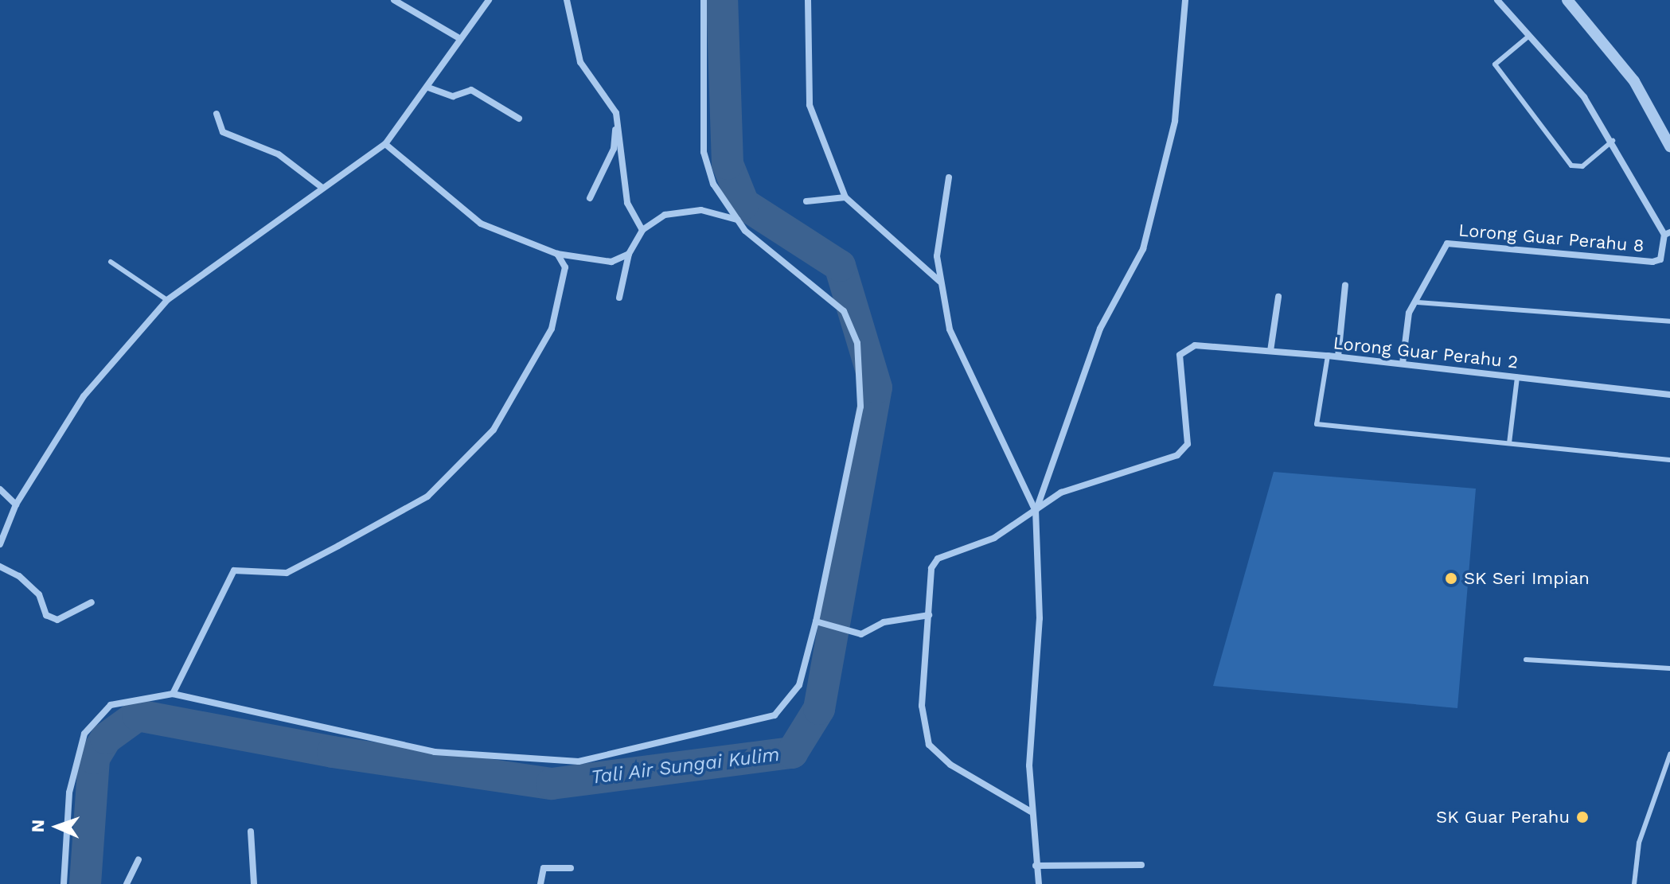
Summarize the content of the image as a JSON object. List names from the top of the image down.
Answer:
{
  "streets": {
    "street": ["Lorong Guar Perahu 8", "Lorong Guar Perahu 2"]
  },
  "water": ["Tali Air Sungai Kulim"],
  "places": ["SK Seri Impian", "SK Guar Perahu"],
  "north": "left"
}
